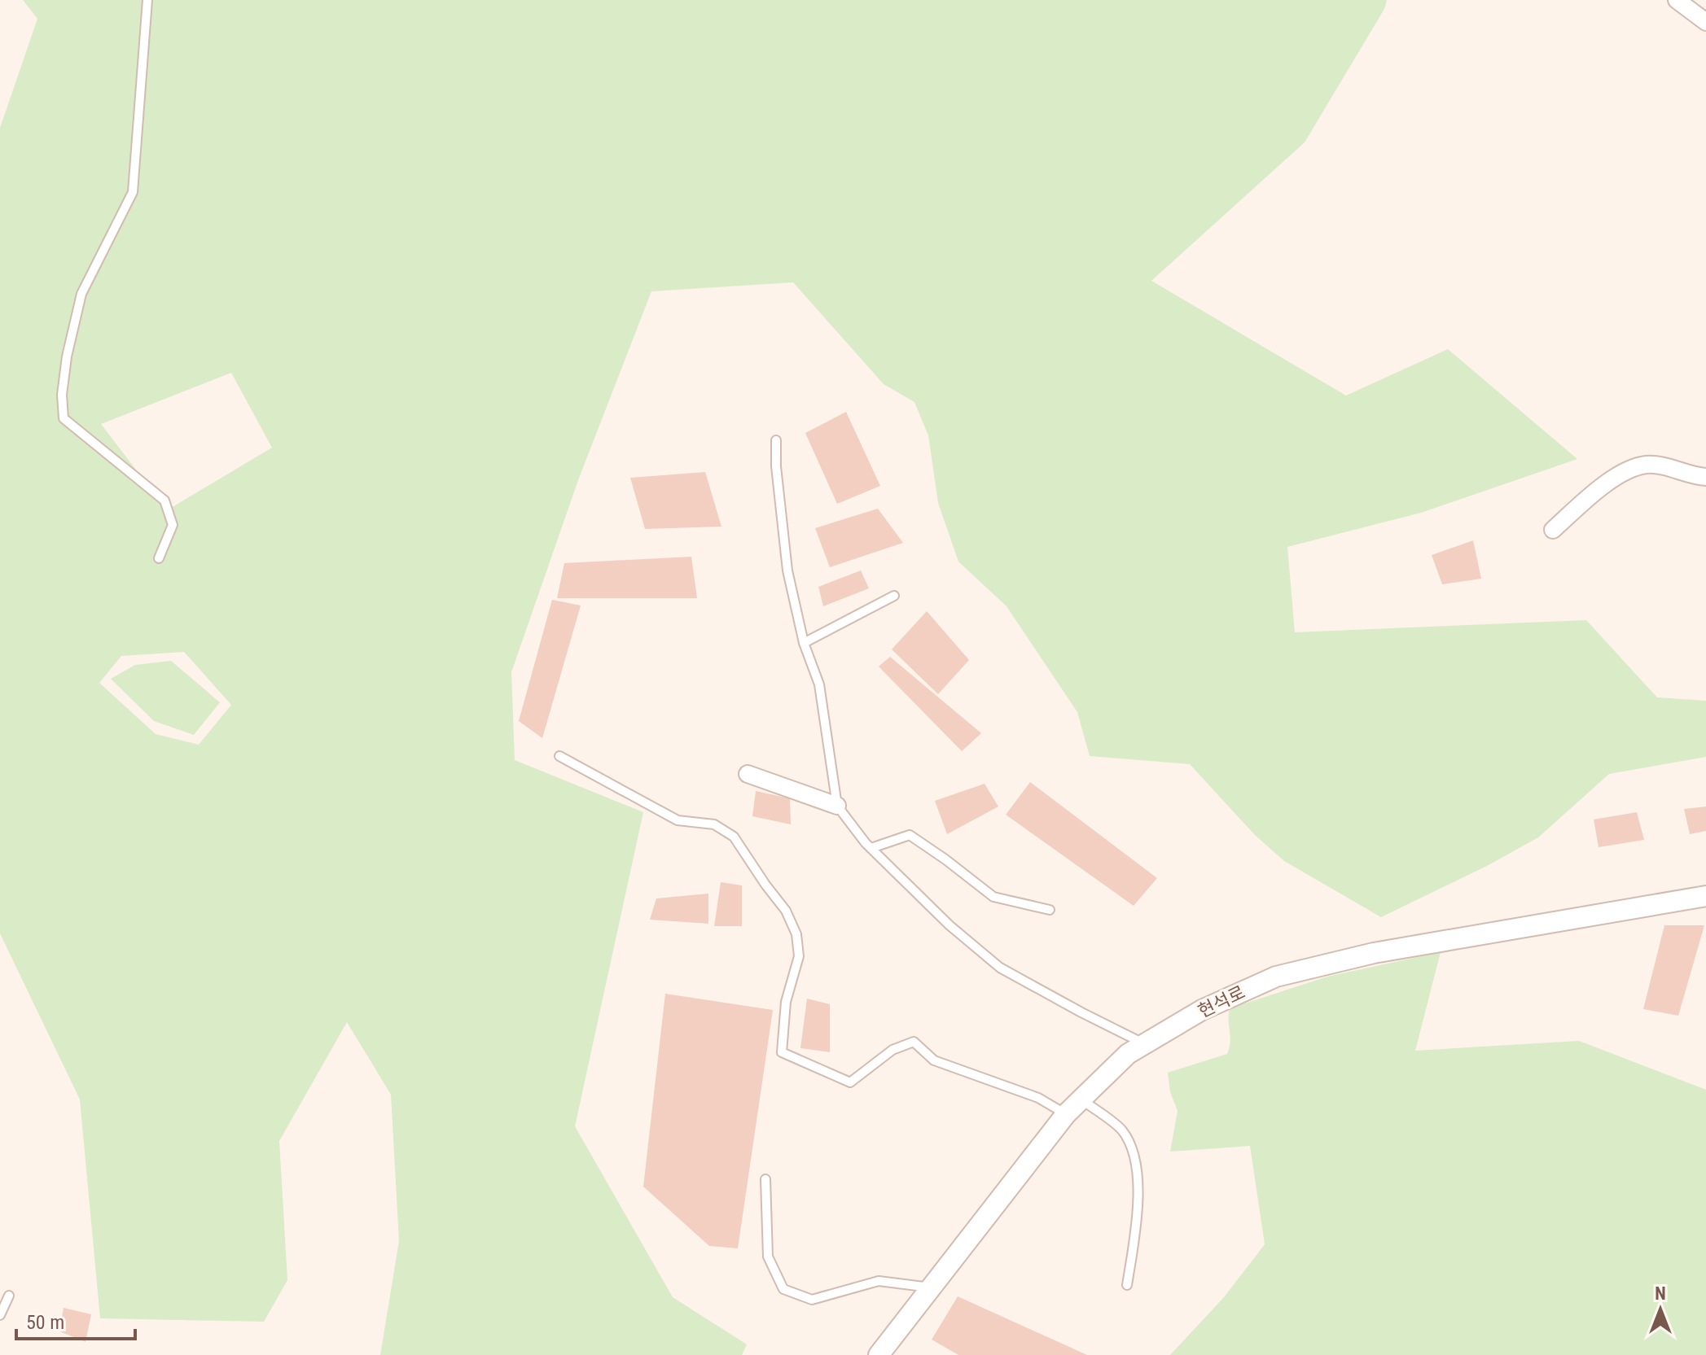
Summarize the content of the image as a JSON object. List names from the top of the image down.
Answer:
{
  "streets": {
    "street": ["현석로"]
  },
  "scale_bar": "50 m",
  "north": "top"
}
